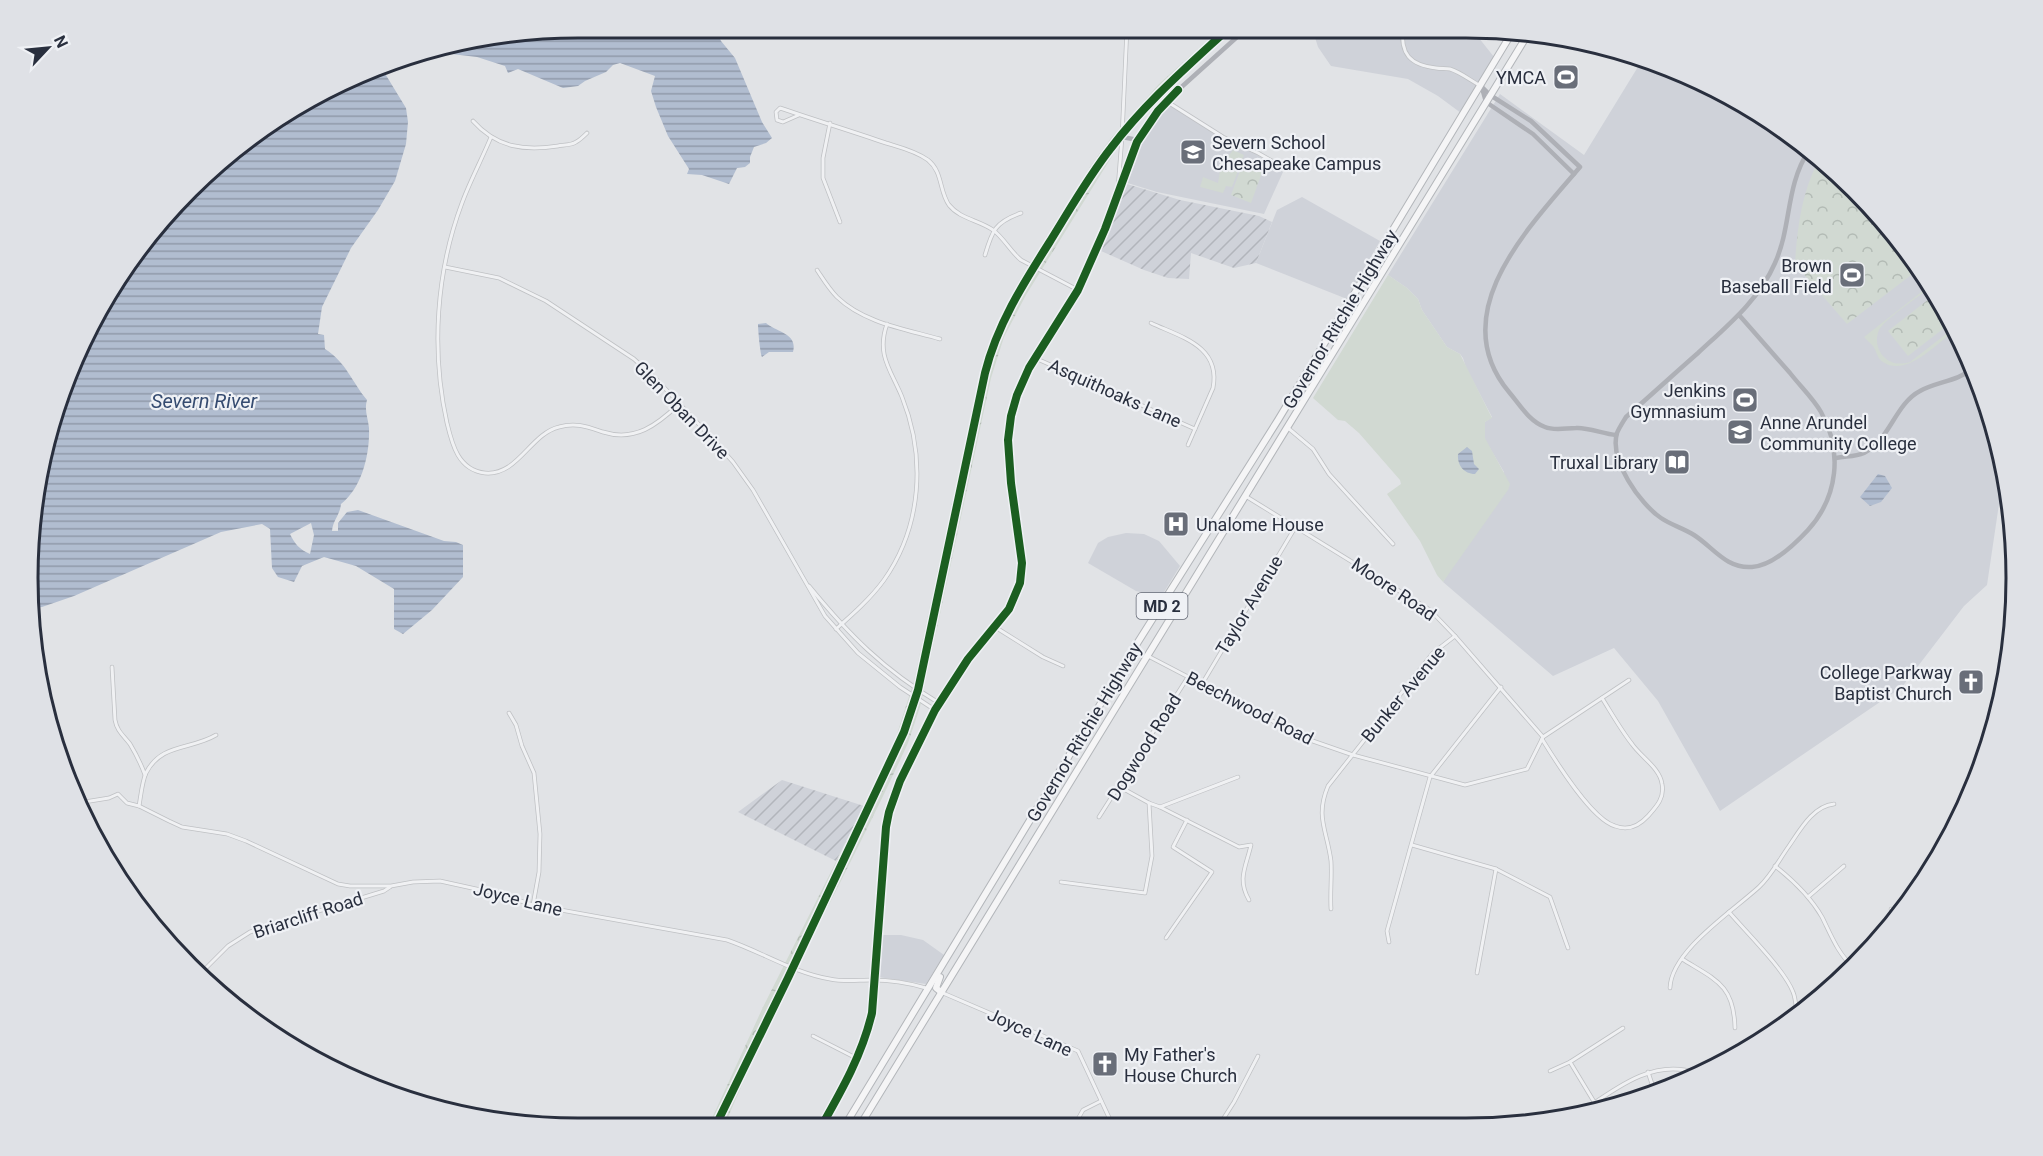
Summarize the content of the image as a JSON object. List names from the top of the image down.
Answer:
{
  "streets": {
    "highway": ["Governor Ritchie Highway", "MD 2"],
    "street": [
      "Asquithoaks Lane",
      "Glen Oban Drive",
      "Moore Road",
      "Taylor Avenue",
      "Bunker Avenue",
      "Beechwood Road",
      "Dogwood Road",
      "Joyce Lane",
      "Briarcliff Road"
    ]
  },
  "crossings": [
    ["Governor Ritchie Highway", "Moore Road"],
    ["Governor Ritchie Highway", "Beechwood Road"],
    ["Governor Ritchie Highway", "Joyce Lane"],
    ["Moore Road", "Taylor Avenue"],
    ["Moore Road", "Bunker Avenue"],
    ["Moore Road", "Beechwood Road"],
    ["Taylor Avenue", "Beechwood Road"],
    ["Bunker Avenue", "Beechwood Road"],
    ["Beechwood Road", "Dogwood Road"],
    ["Joyce Lane", "Briarcliff Road"]
  ],
  "water": ["Severn River"],
  "places": {
    "sports": ["YMCA", "Brown Baseball Field", "Jenkins Gymnasium"],
    "school or university": ["Severn School Chesapeake Campus", "Anne Arundel Community College"],
    "library": ["Truxal Library"],
    "hospital": ["Unalome House"],
    "church": ["College Parkway Baptist Church", "My Father's House Church"]
  },
  "north": "top right"
}
